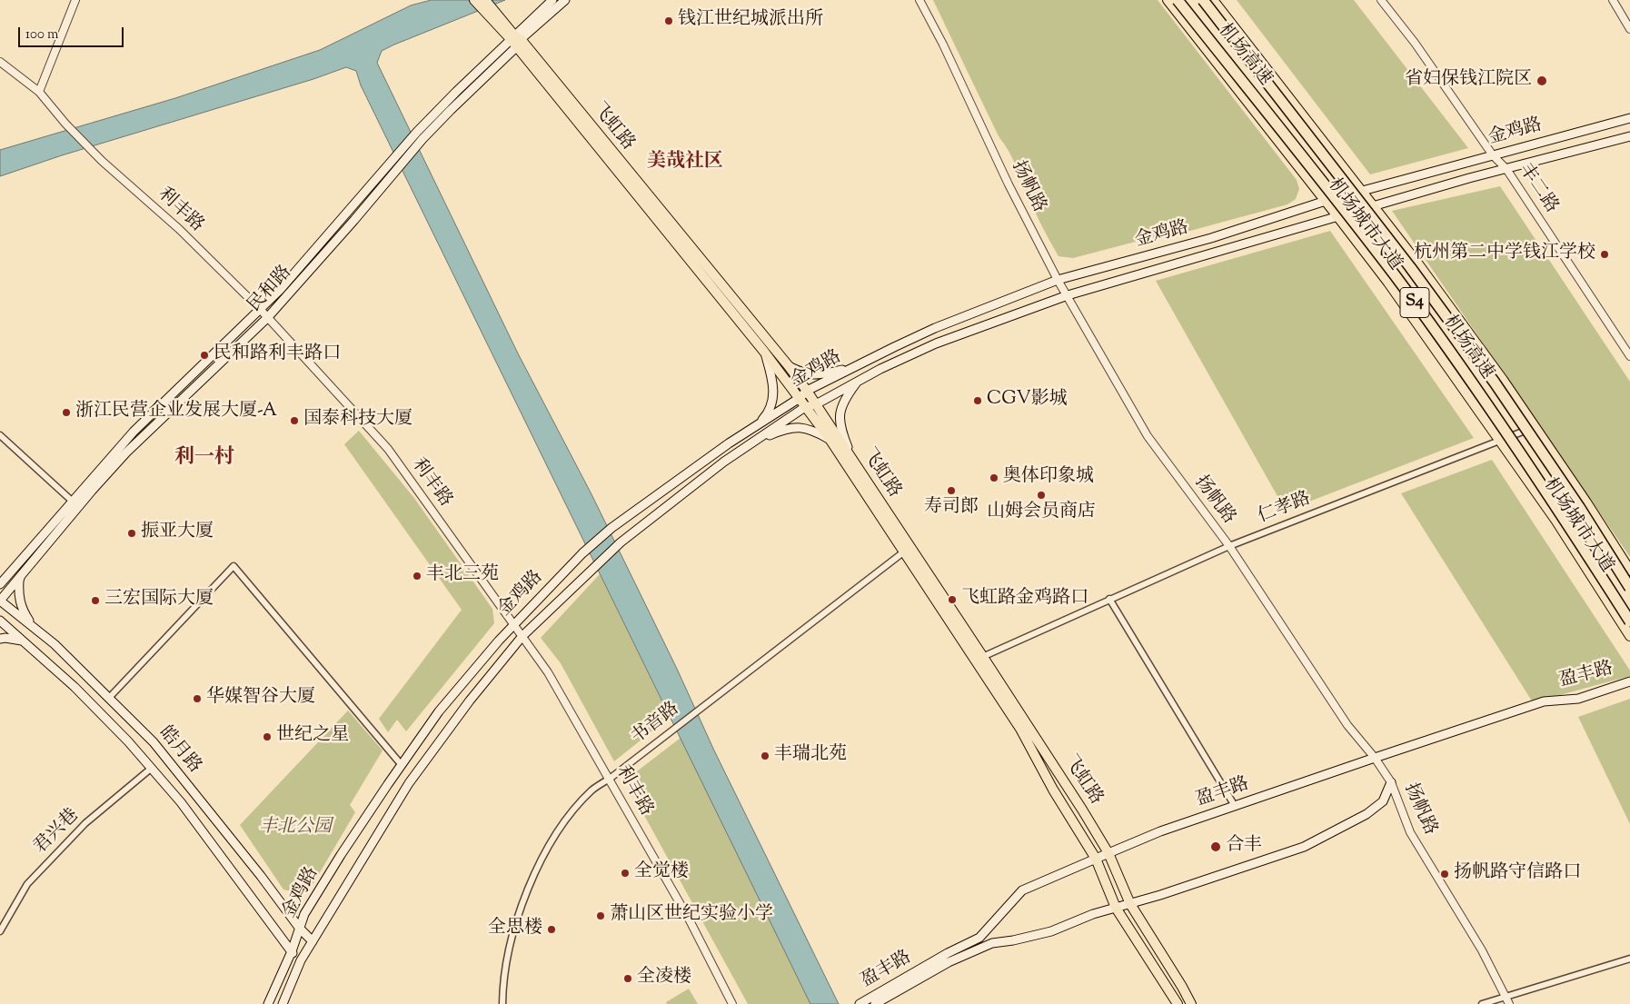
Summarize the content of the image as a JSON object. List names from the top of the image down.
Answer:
{
  "streets": {
    "highway": ["机场高速", "S4"],
    "main road": [
      "飞虹路",
      "金鸡路",
      "机场城市大道",
      "民和路",
      "盈丰路",
      "皓月路"
    ],
    "street": [
      "扬帆路",
      "丰二路",
      "利丰路",
      "仁孝路",
      "书音路",
      "君兴巷"
    ]
  },
  "crossings": [
    ["飞虹路", "金鸡路"],
    ["飞虹路", "民和路"],
    ["飞虹路", "仁孝路"],
    ["飞虹路", "盈丰路"],
    ["飞虹路", "书音路"],
    ["金鸡路", "扬帆路"],
    ["金鸡路", "丰二路"],
    ["金鸡路", "利丰路"],
    ["金鸡路", "机场城市大道"],
    ["金鸡路", "皓月路"],
    ["扬帆路", "仁孝路"],
    ["扬帆路", "盈丰路"],
    ["利丰路", "民和路"],
    ["利丰路", "书音路"],
    ["机场城市大道", "仁孝路"],
    ["民和路", "皓月路"],
    ["皓月路", "君兴巷"]
  ],
  "districts": ["美哉社区", "利一村"],
  "parks": ["丰北公园"],
  "places": [
    "钱江世纪城派出所",
    "省妇保钱江院区",
    "杭州第二中学钱江学校",
    "民和路利丰路口",
    "CGV影城",
    "浙江民营企业发展大厦-A",
    "国泰科技大厦",
    "奥体印象城",
    "寿司郎",
    "山姆会员商店",
    "振亚大厦",
    "丰北三苑",
    "飞虹路金鸡路口",
    "三宏国际大厦",
    "华媒智谷大厦",
    "世纪之星",
    "丰瑞北苑",
    "合丰",
    "全觉楼",
    "扬帆路守信路口",
    "萧山区世纪实验小学",
    "全思楼",
    "全凌楼"
  ],
  "scale_bar": "100 m"
}
